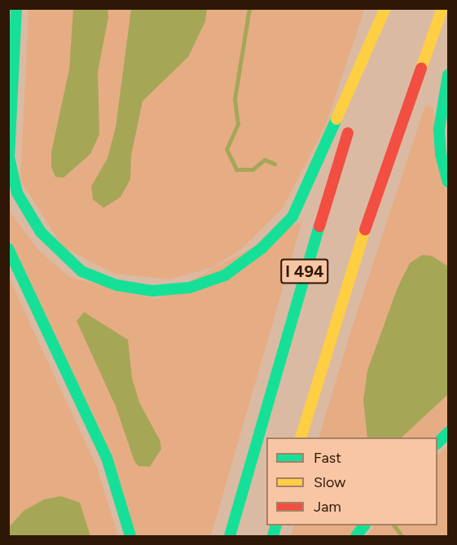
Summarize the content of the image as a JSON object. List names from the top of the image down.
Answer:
{
  "streets": {
    "highway": ["I 494"]
  },
  "legend": ["Fast", "Slow", "Jam"]
}
